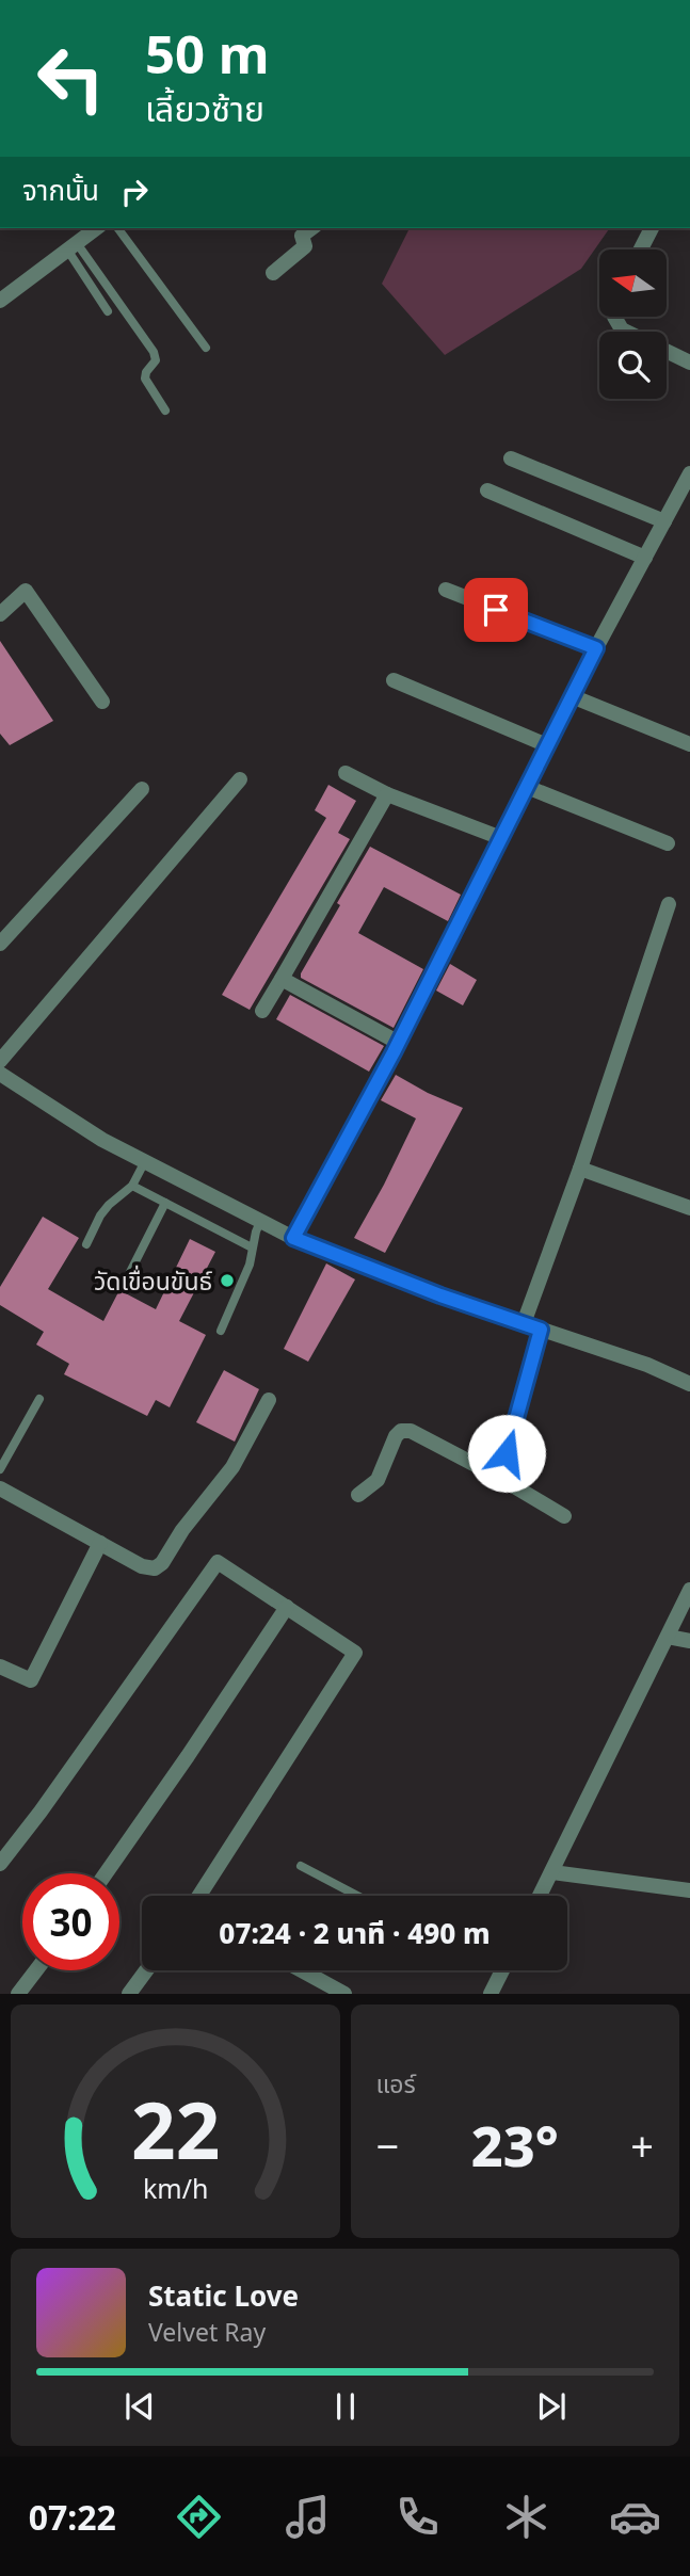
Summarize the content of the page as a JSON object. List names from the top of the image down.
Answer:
{
  "places": ["วัดเขื่อนขันธ์"],
  "north": "left",
  "page": {
    "turn": ["50 m", "เลี้ยวซ้าย"],
    "then": "จากนั้น",
    "limit": "30",
    "trip": "07:24 · 2 นาที · 490 m",
    "tile": "แอร์",
    "heat": ["−", "23°", "+"],
    "song": ["Static Love", "Velvet Ray"],
    "tabs": "07:22",
    "gauge": ["22", "km/h"]
  }
}
